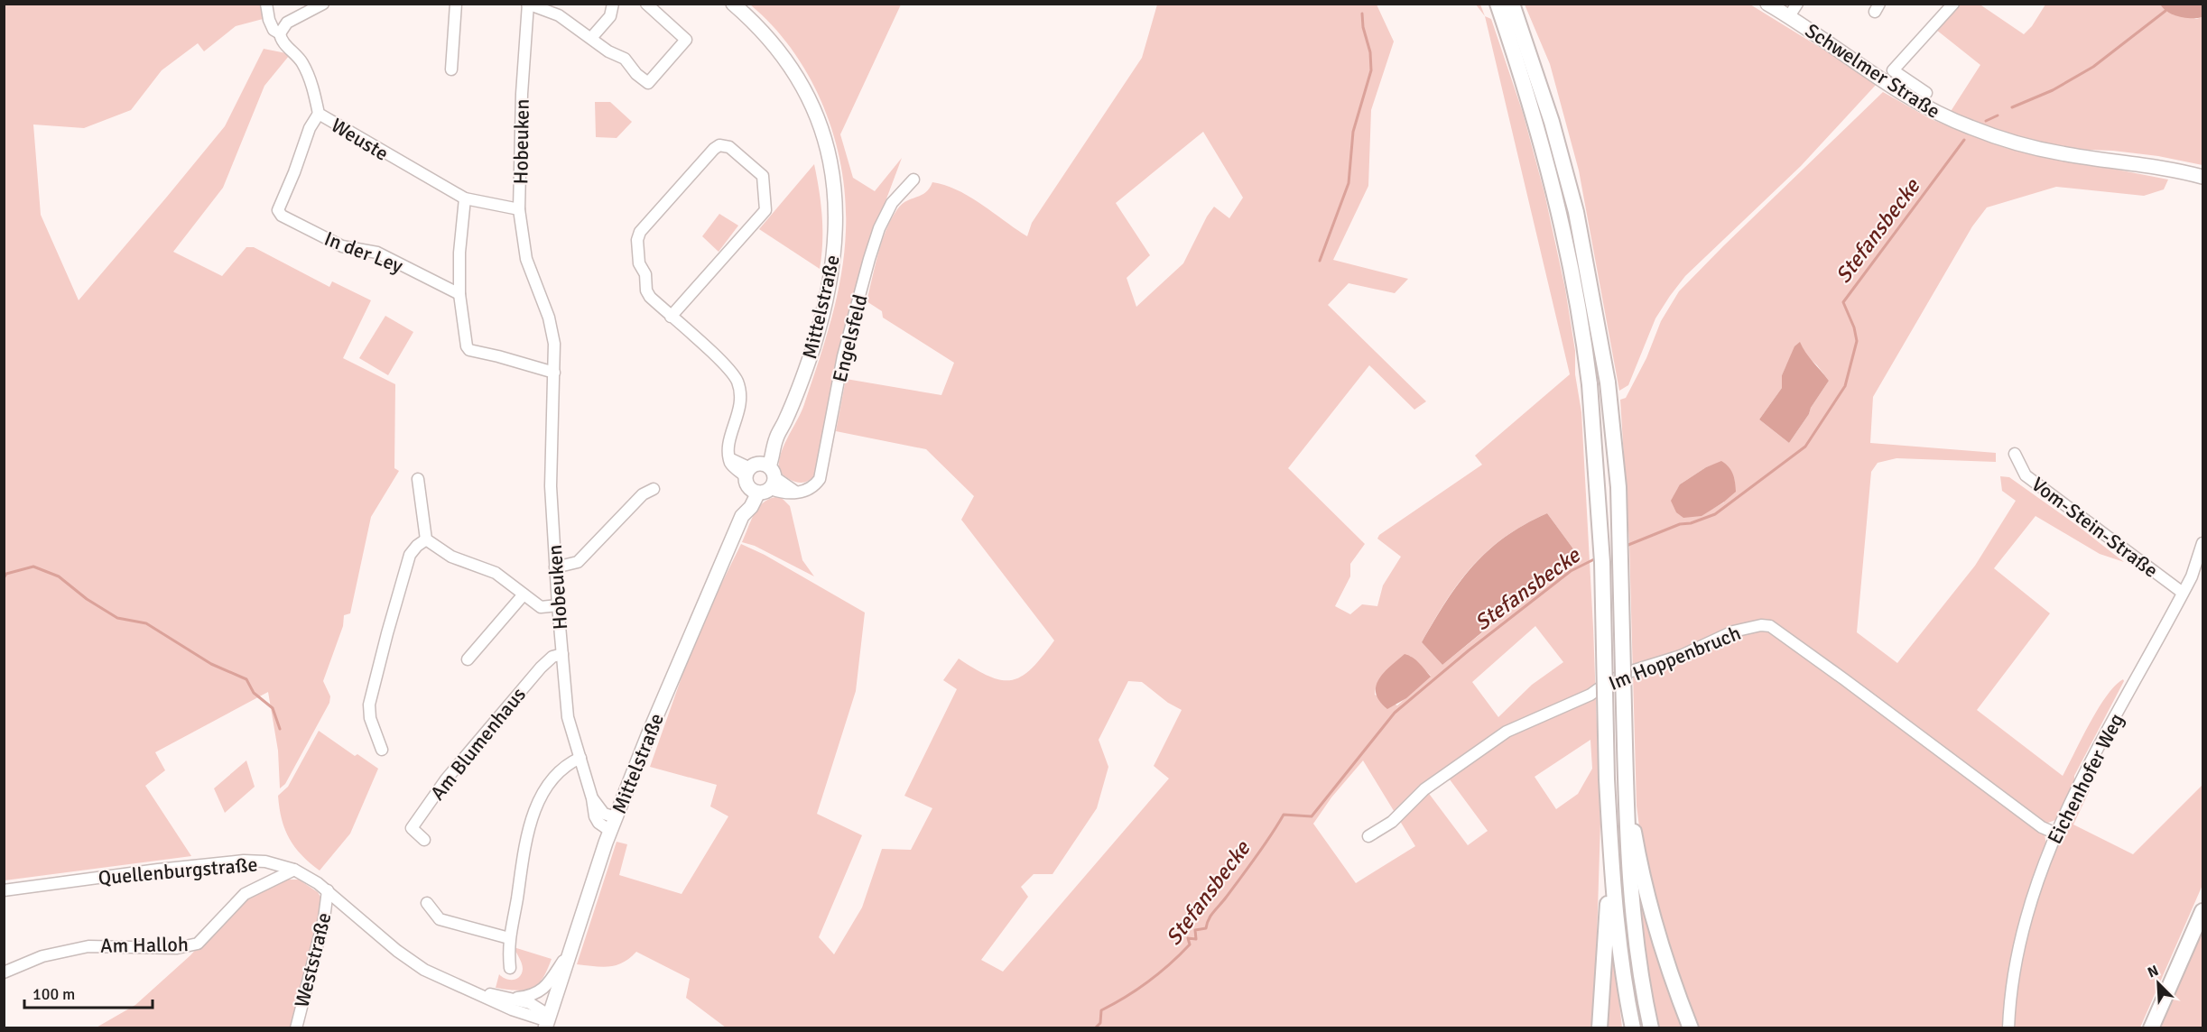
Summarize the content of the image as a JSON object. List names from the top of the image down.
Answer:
{
  "streets": {
    "main road": ["Schwelmer Straße", "Mittelstraße"],
    "street": [
      "Weuste",
      "Hobeuken",
      "In der Ley",
      "Engelsfeld",
      "Vom-Stein-Straße",
      "Im Hoppenbruch",
      "Am Blumenhaus",
      "Eichenhofer Weg",
      "Quellenburgstraße",
      "Am Halloh",
      "Weststraße"
    ]
  },
  "crossings": [
    ["Weuste", "Hobeuken"],
    ["Weuste", "In der Ley"],
    ["Hobeuken", "Mittelstraße"],
    ["Hobeuken", "Am Blumenhaus"],
    ["Mittelstraße", "Engelsfeld"],
    ["Mittelstraße", "Quellenburgstraße"],
    ["Vom-Stein-Straße", "Eichenhofer Weg"],
    ["Im Hoppenbruch", "Eichenhofer Weg"],
    ["Quellenburgstraße", "Am Halloh"],
    ["Quellenburgstraße", "Weststraße"]
  ],
  "water": ["Stefansbecke"],
  "scale_bar": "100 m",
  "north": "top left"
}
